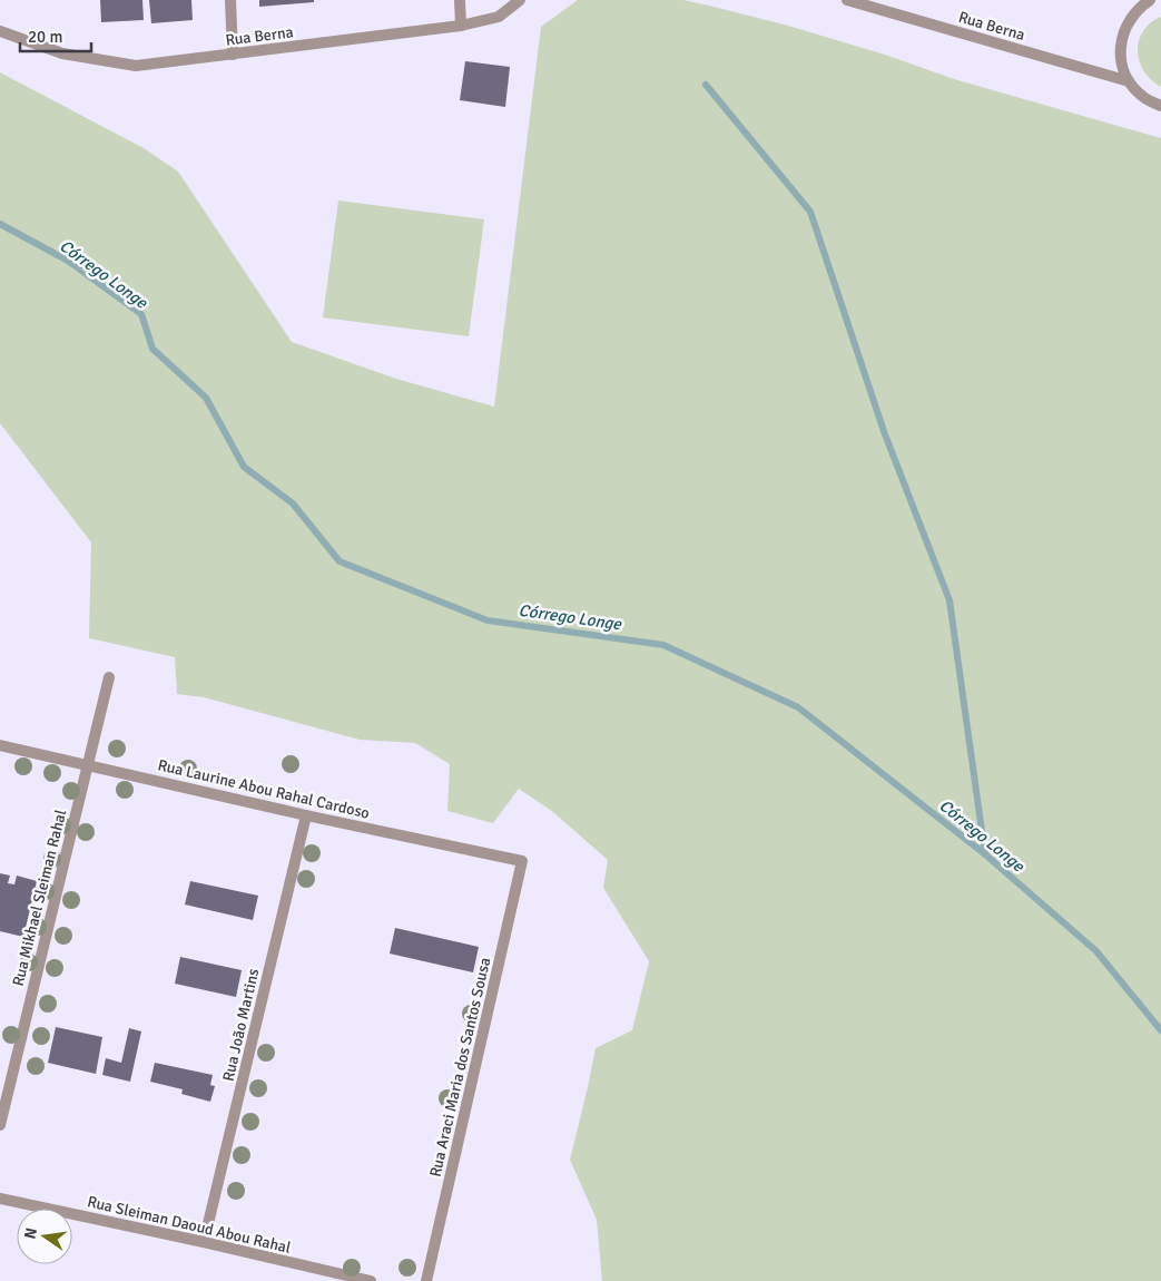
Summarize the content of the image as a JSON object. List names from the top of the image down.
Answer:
{
  "streets": {
    "street": [
      "Rua Berna",
      "Rua Laurine Abou Rahal Cardoso",
      "Rua Mikhael Sleiman Rahal",
      "Rua João Martins",
      "Rua Araci Maria dos Santos Sousa",
      "Rua Sleiman Daoud Abou Rahal"
    ]
  },
  "crossings": [
    ["Rua Laurine Abou Rahal Cardoso", "Rua Mikhael Sleiman Rahal"],
    ["Rua Laurine Abou Rahal Cardoso", "Rua João Martins"],
    ["Rua Laurine Abou Rahal Cardoso", "Rua Araci Maria dos Santos Sousa"],
    ["Rua João Martins", "Rua Sleiman Daoud Abou Rahal"]
  ],
  "water": ["Córrego Longe"],
  "scale_bar": "20 m",
  "north": "left"
}
